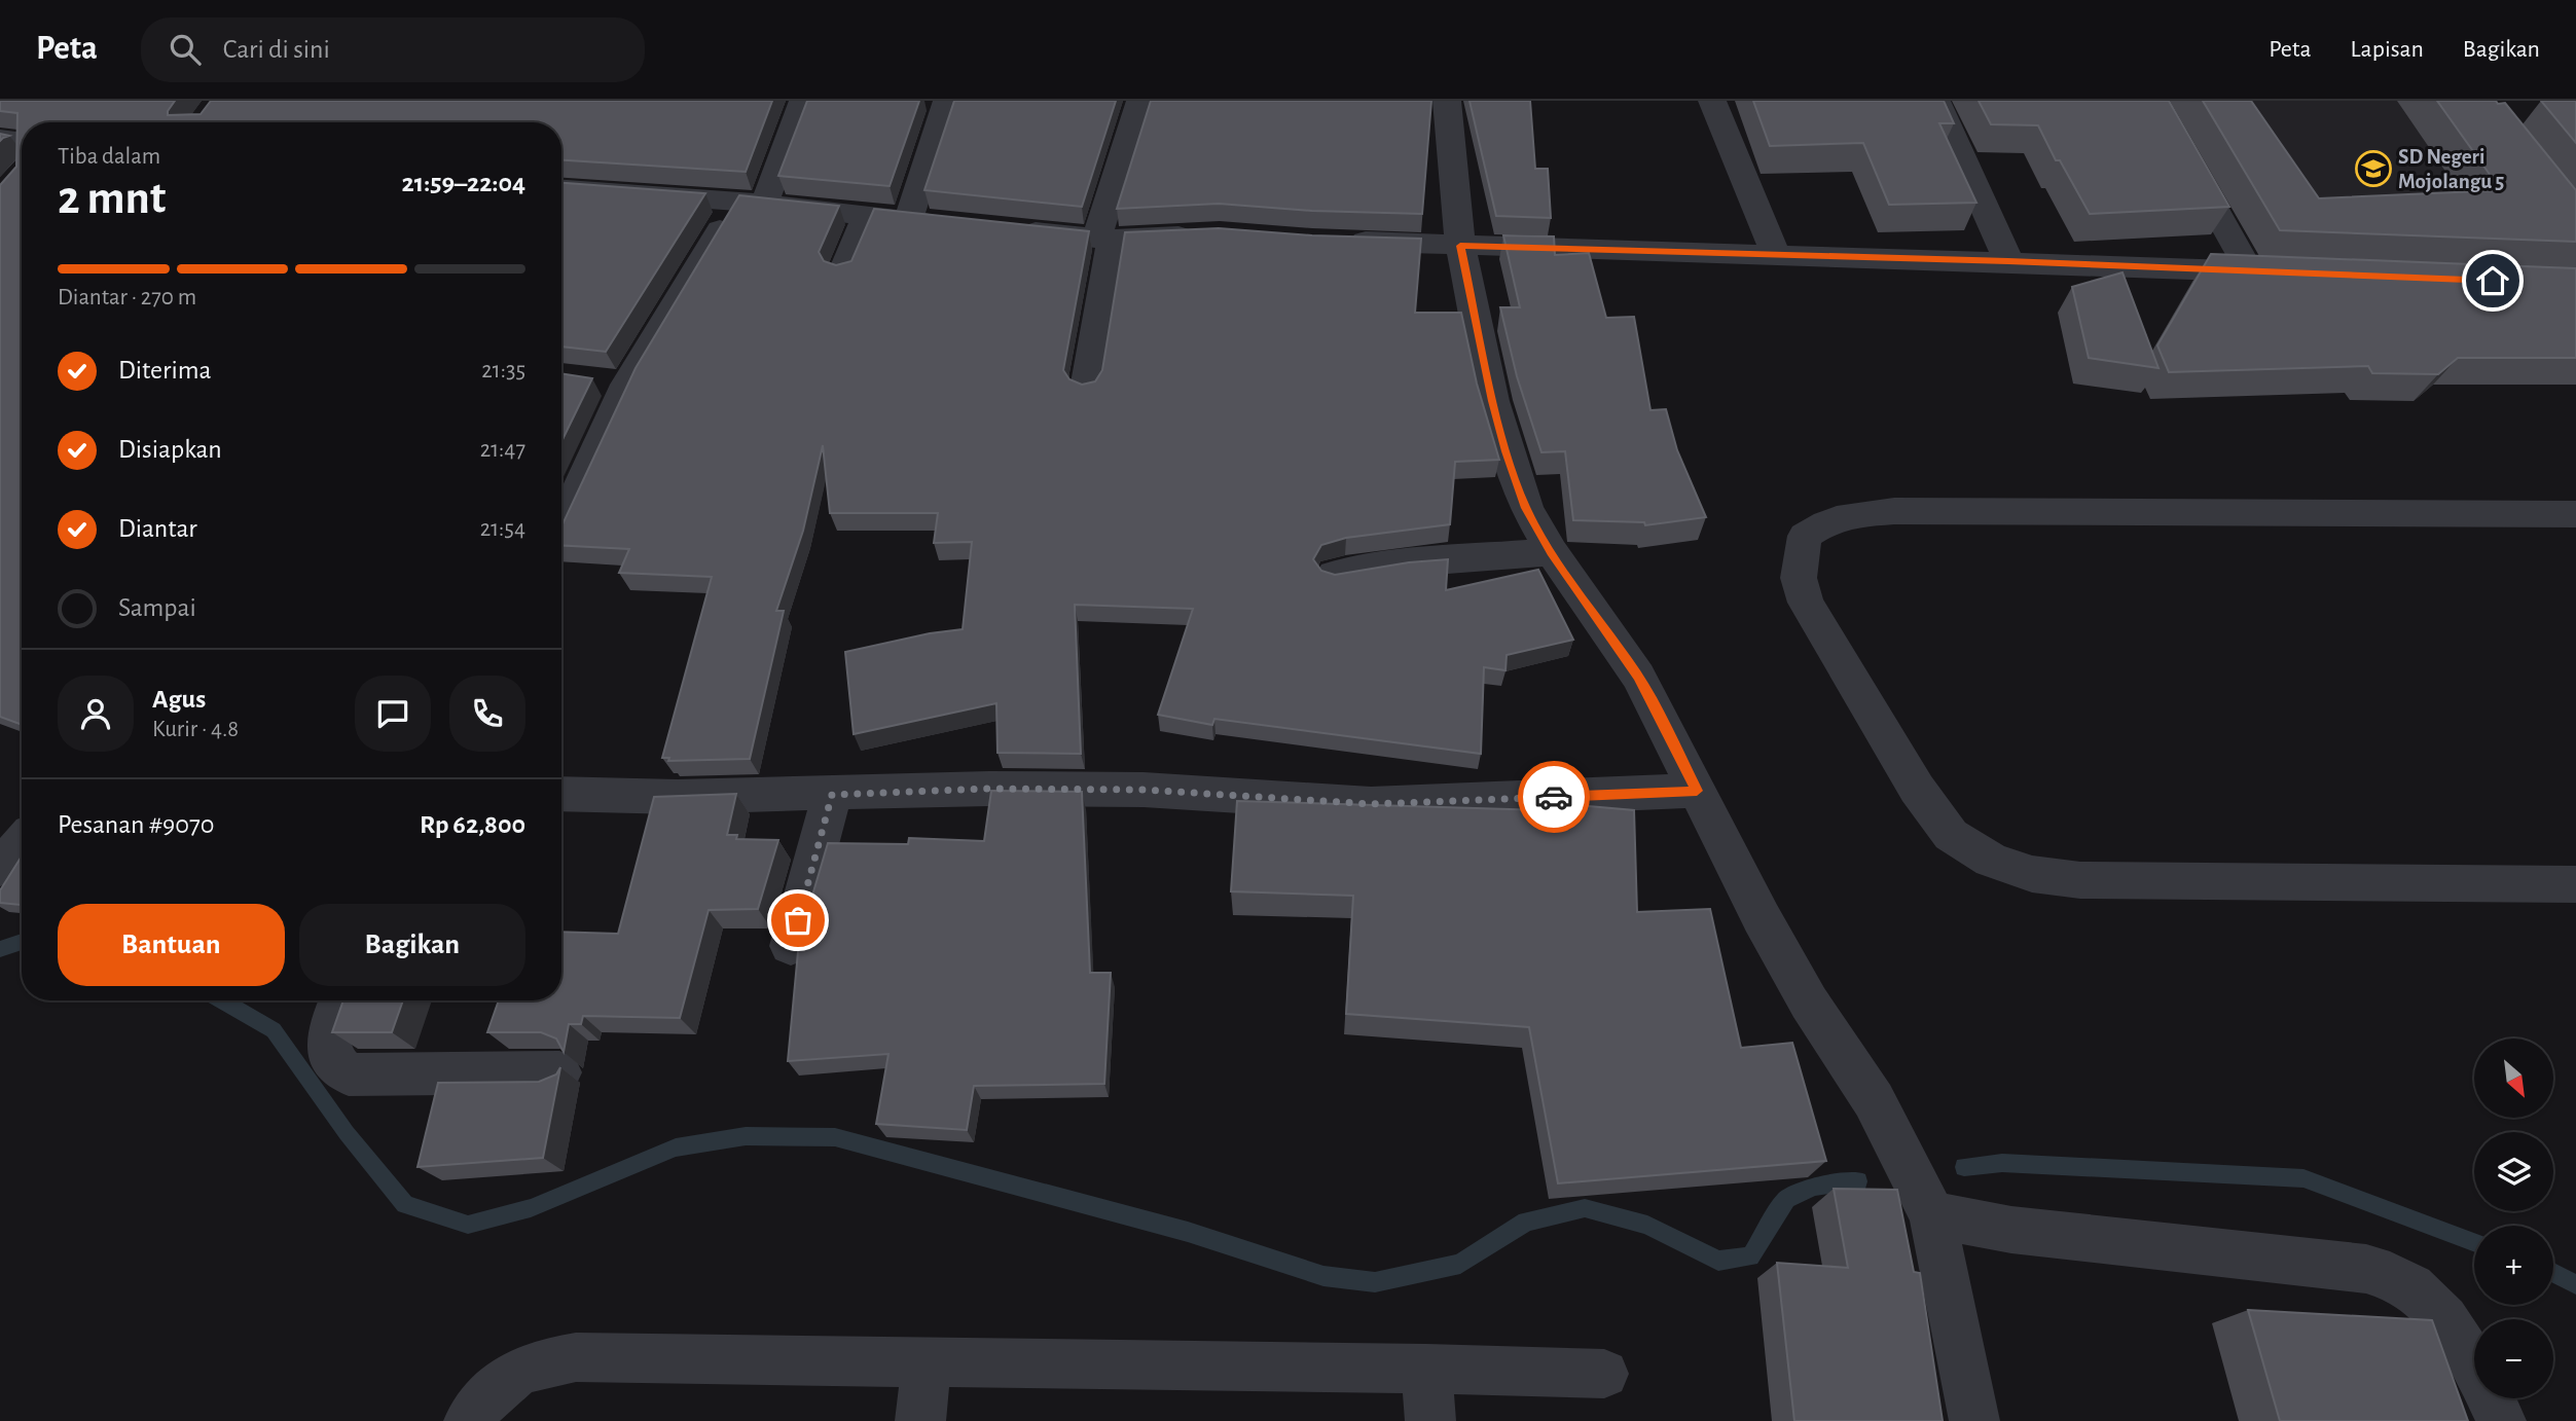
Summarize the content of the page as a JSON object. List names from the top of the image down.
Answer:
{
  "places": {
    "school or university": ["SD Negeri Mojolangu 5"]
  },
  "north": "bottom right",
  "page": {
    "header": "Peta",
    "search": "Cari di sini",
    "nav": ["Peta", "Lapisan", "Bagikan"],
    "heading": ["2 mnt", "Tiba dalam", "21:59–22:04"],
    "panel": [
      "Agus",
      "Kurir · 4.8",
      "Pesanan #9070",
      "Rp 62,800"
    ],
    "bar": "Diantar · 270 m",
    "list": [
      ["Diterima", "21:35"],
      ["Disiapkan", "21:47"],
      ["Diantar", "21:54"],
      "Sampai"
    ],
    "buttons": ["Bantuan", "Bagikan"],
    "map_buttons": ["+", "−"]
  }
}
